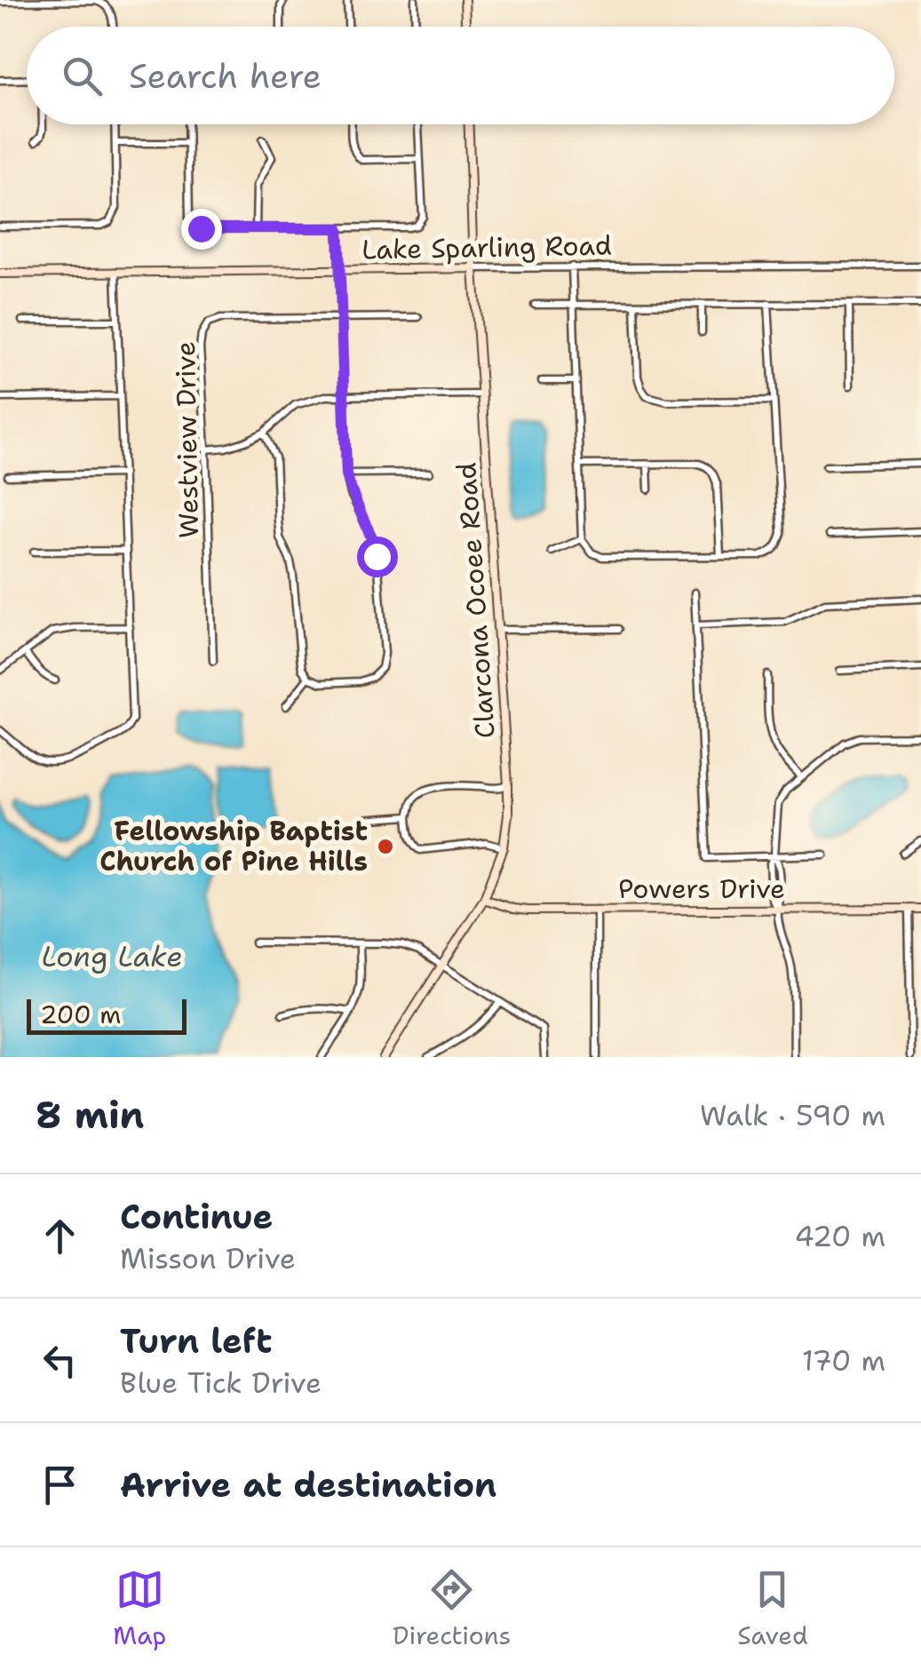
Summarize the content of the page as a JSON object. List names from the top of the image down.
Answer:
{
  "streets": {
    "street": [
      "Lake Sparling Road",
      "Westview Drive",
      "Clarcona Ocoee Road",
      "Powers Drive"
    ]
  },
  "crossings": [
    ["Lake Sparling Road", "Clarcona Ocoee Road"],
    ["Clarcona Ocoee Road", "Powers Drive"]
  ],
  "water": ["Long Lake"],
  "places": ["Fellowship Baptist Church of Pine Hills"],
  "scale_bar": "200 m",
  "page": {
    "search": "Search here",
    "scale": "200 m",
    "heading": ["8 min", "Walk · 590 m"],
    "list": [
      ["Continue", "Misson Drive", "420 m"],
      ["Turn left", "Blue Tick Drive", "170 m"],
      "Arrive at destination"
    ],
    "nav": ["Map", "Directions", "Saved"]
  }
}
